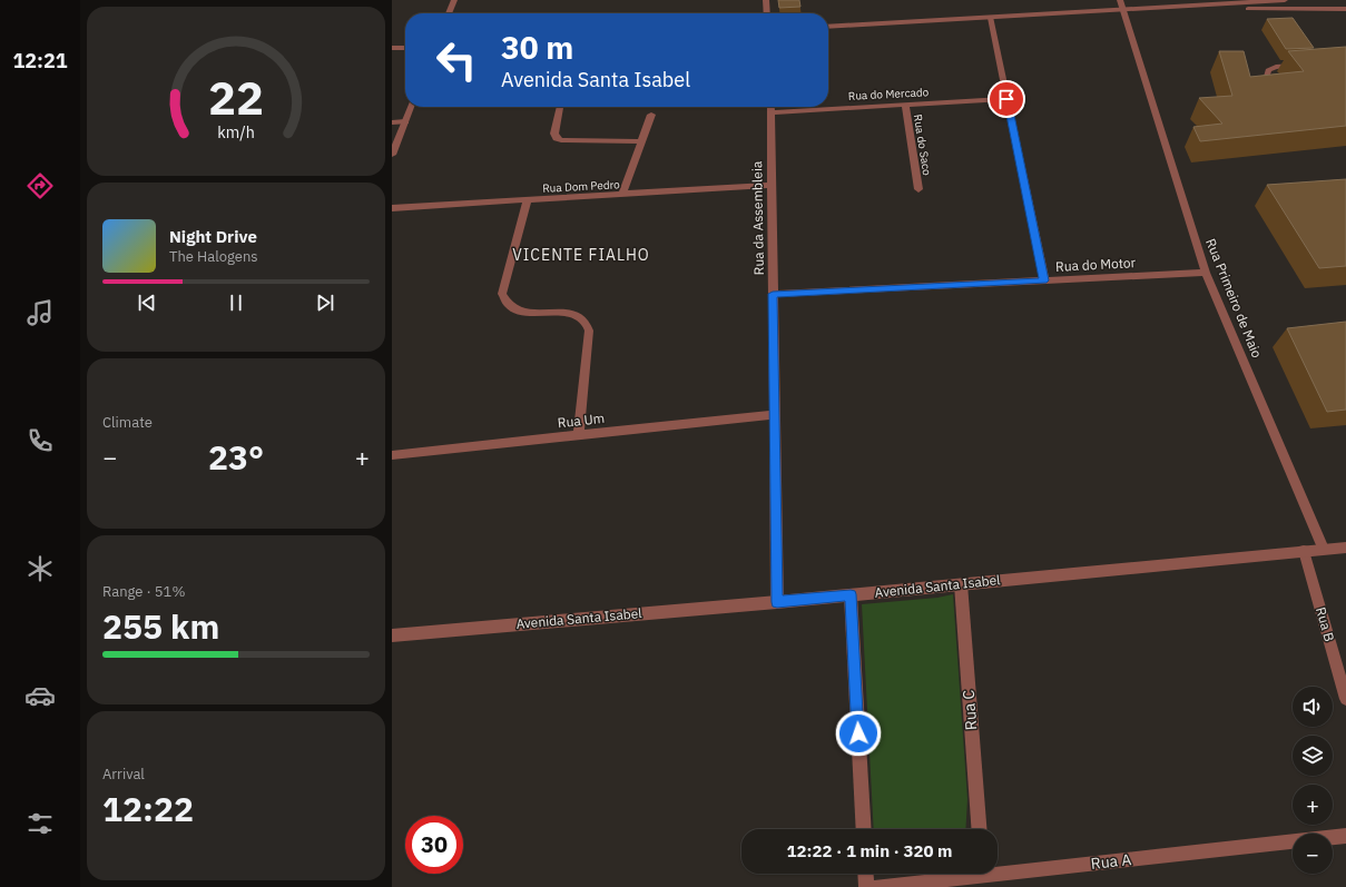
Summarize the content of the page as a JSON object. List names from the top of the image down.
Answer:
{
  "streets": {
    "street": [
      "Rua do Mercado",
      "Rua do Saco",
      "Rua Dom Pedro",
      "Rua da Assembleia",
      "Rua do Motor",
      "Rua Primeiro de Maio",
      "Rua Um",
      "Avenida Santa Isabel",
      "Rua B",
      "Rua C",
      "Rua A"
    ]
  },
  "crossings": [
    ["Rua do Mercado", "Rua do Saco"],
    ["Rua do Mercado", "Rua da Assembleia"],
    ["Rua Dom Pedro", "Rua da Assembleia"],
    ["Rua da Assembleia", "Rua do Motor"],
    ["Rua da Assembleia", "Rua Um"],
    ["Rua da Assembleia", "Avenida Santa Isabel"],
    ["Rua do Motor", "Rua Primeiro de Maio"],
    ["Rua Primeiro de Maio", "Avenida Santa Isabel"],
    ["Avenida Santa Isabel", "Rua B"],
    ["Avenida Santa Isabel", "Rua C"]
  ],
  "districts": ["VICENTE FIALHO"],
  "page": {
    "tabs": "12:21",
    "turn": ["30 m", "Avenida Santa Isabel"],
    "song": ["Night Drive", "The Halogens"],
    "tile": [
      "Climate",
      ["Range · 51%", "255 km"],
      ["Arrival", "12:22"]
    ],
    "heat": ["−", "23°", "+"],
    "map_buttons": ["+", "−"],
    "limit": "30",
    "trip": "12:22 · 1 min · 320 m",
    "gauge": ["22", "km/h"]
  }
}
